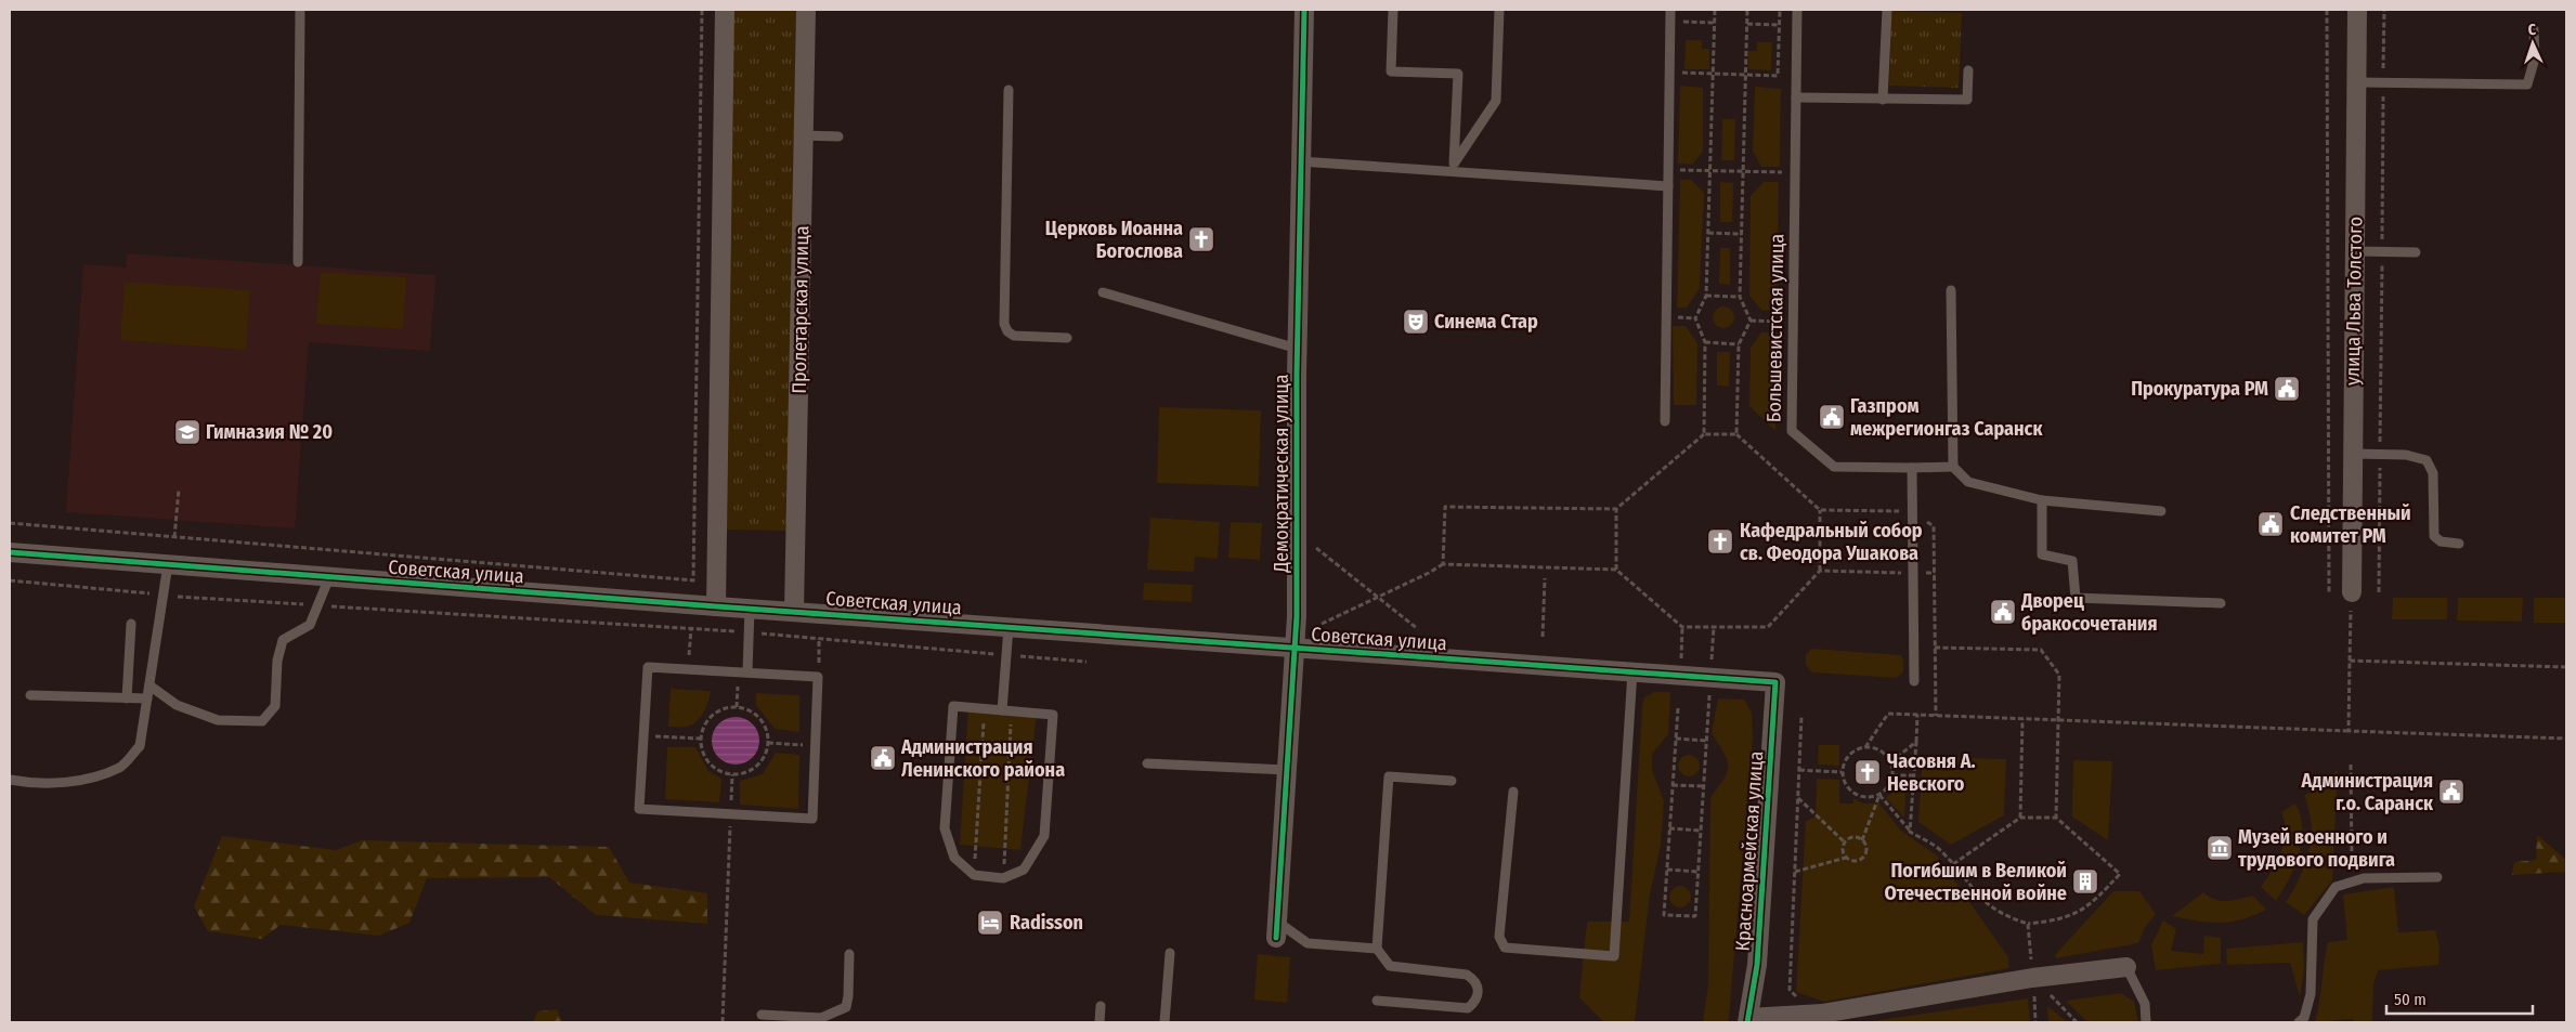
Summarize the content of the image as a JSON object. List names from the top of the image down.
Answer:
{
  "streets": {
    "street": [
      "улица Льва Толстого",
      "Пролетарская улица",
      "Демократическая улица",
      "Советская улица",
      "Красноармейская улица"
    ],
    "lane": ["Большевистская улица"]
  },
  "crossings": [
    ["Пролетарская улица", "Советская улица"],
    ["Демократическая улица", "Советская улица"],
    ["Советская улица", "Красноармейская улица"]
  ],
  "places": {
    "church": ["Церковь Иоанна Богослова", "Кафедральный собор св. Феодора Ушакова", "Часовня А. Невского"],
    "theatre": ["Синема Стар"],
    "public building": [
      "Прокуратура РМ",
      "Газпром межрегионгаз Саранск",
      "Следственный комитет РМ",
      "Дворец бракосочетания",
      "Администрация Ленинского района",
      "Администрация г.о. Саранск"
    ],
    "school or university": ["Гимназия № 20"],
    "museum": ["Музей военного и трудового подвига"],
    "building": ["Погибшим в Великой Отечественной войне"],
    "hotel": ["Radisson"]
  },
  "scale_bar": "50 m",
  "north": "top"
}
